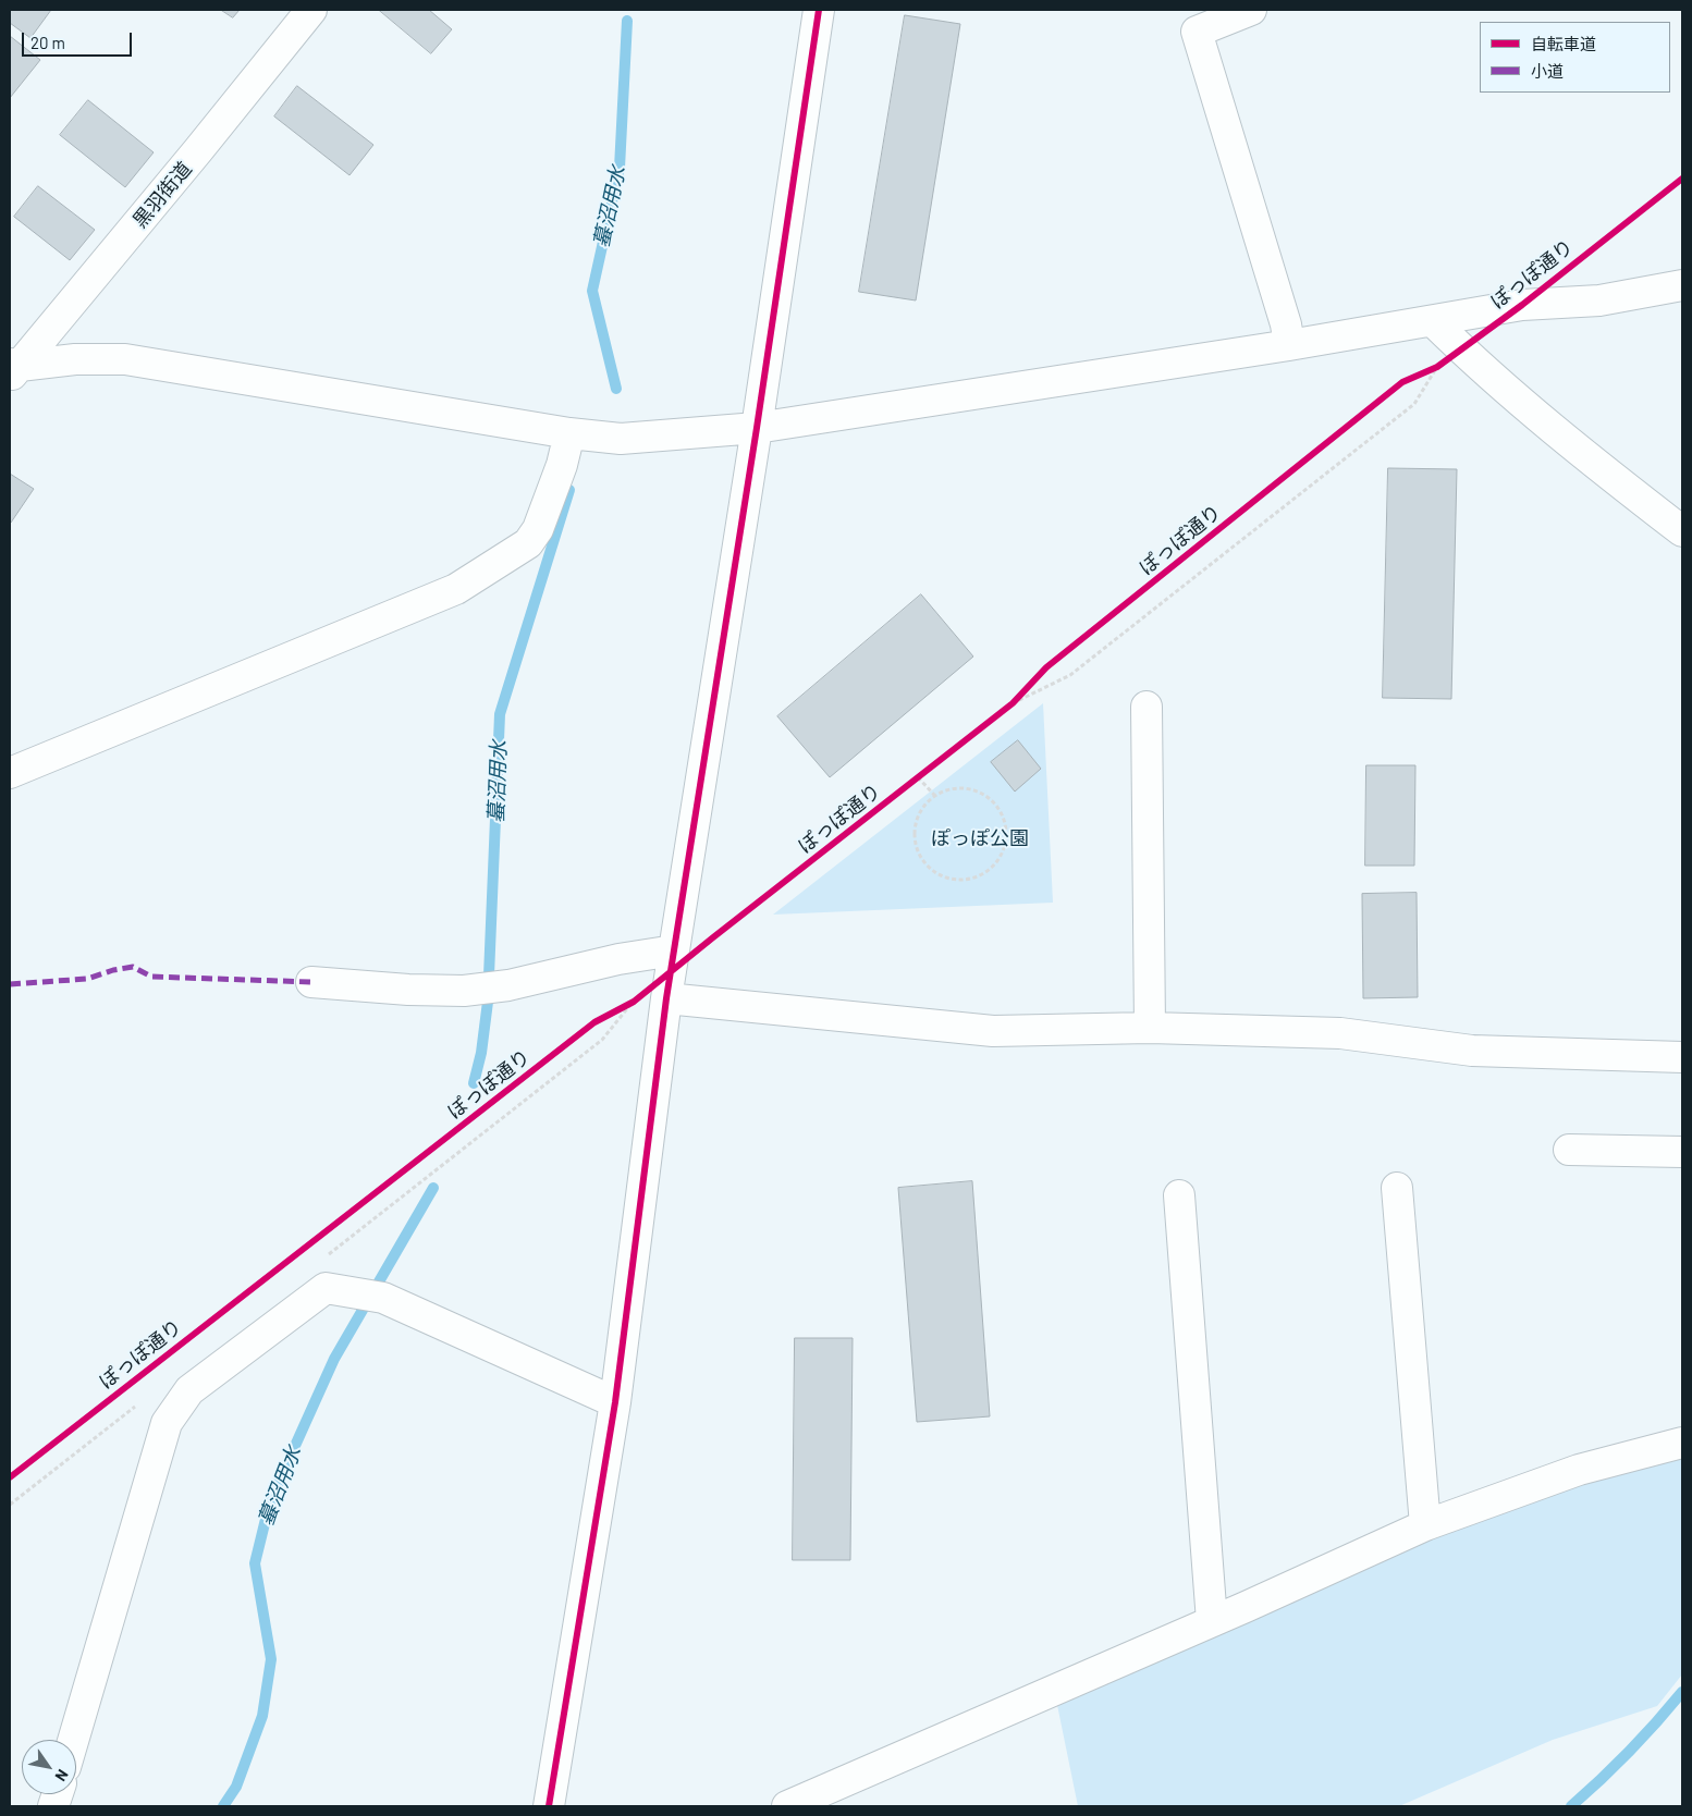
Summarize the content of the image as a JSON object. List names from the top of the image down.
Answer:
{
  "streets": {
    "street": ["黒羽街道"],
    "cycle path": ["ぽっぽ通り"]
  },
  "water": ["蟇沼用水"],
  "parks": ["ぽっぽ公園"],
  "legend": ["自転車道", "小道"],
  "scale_bar": "20 m",
  "north": "bottom right"
}
